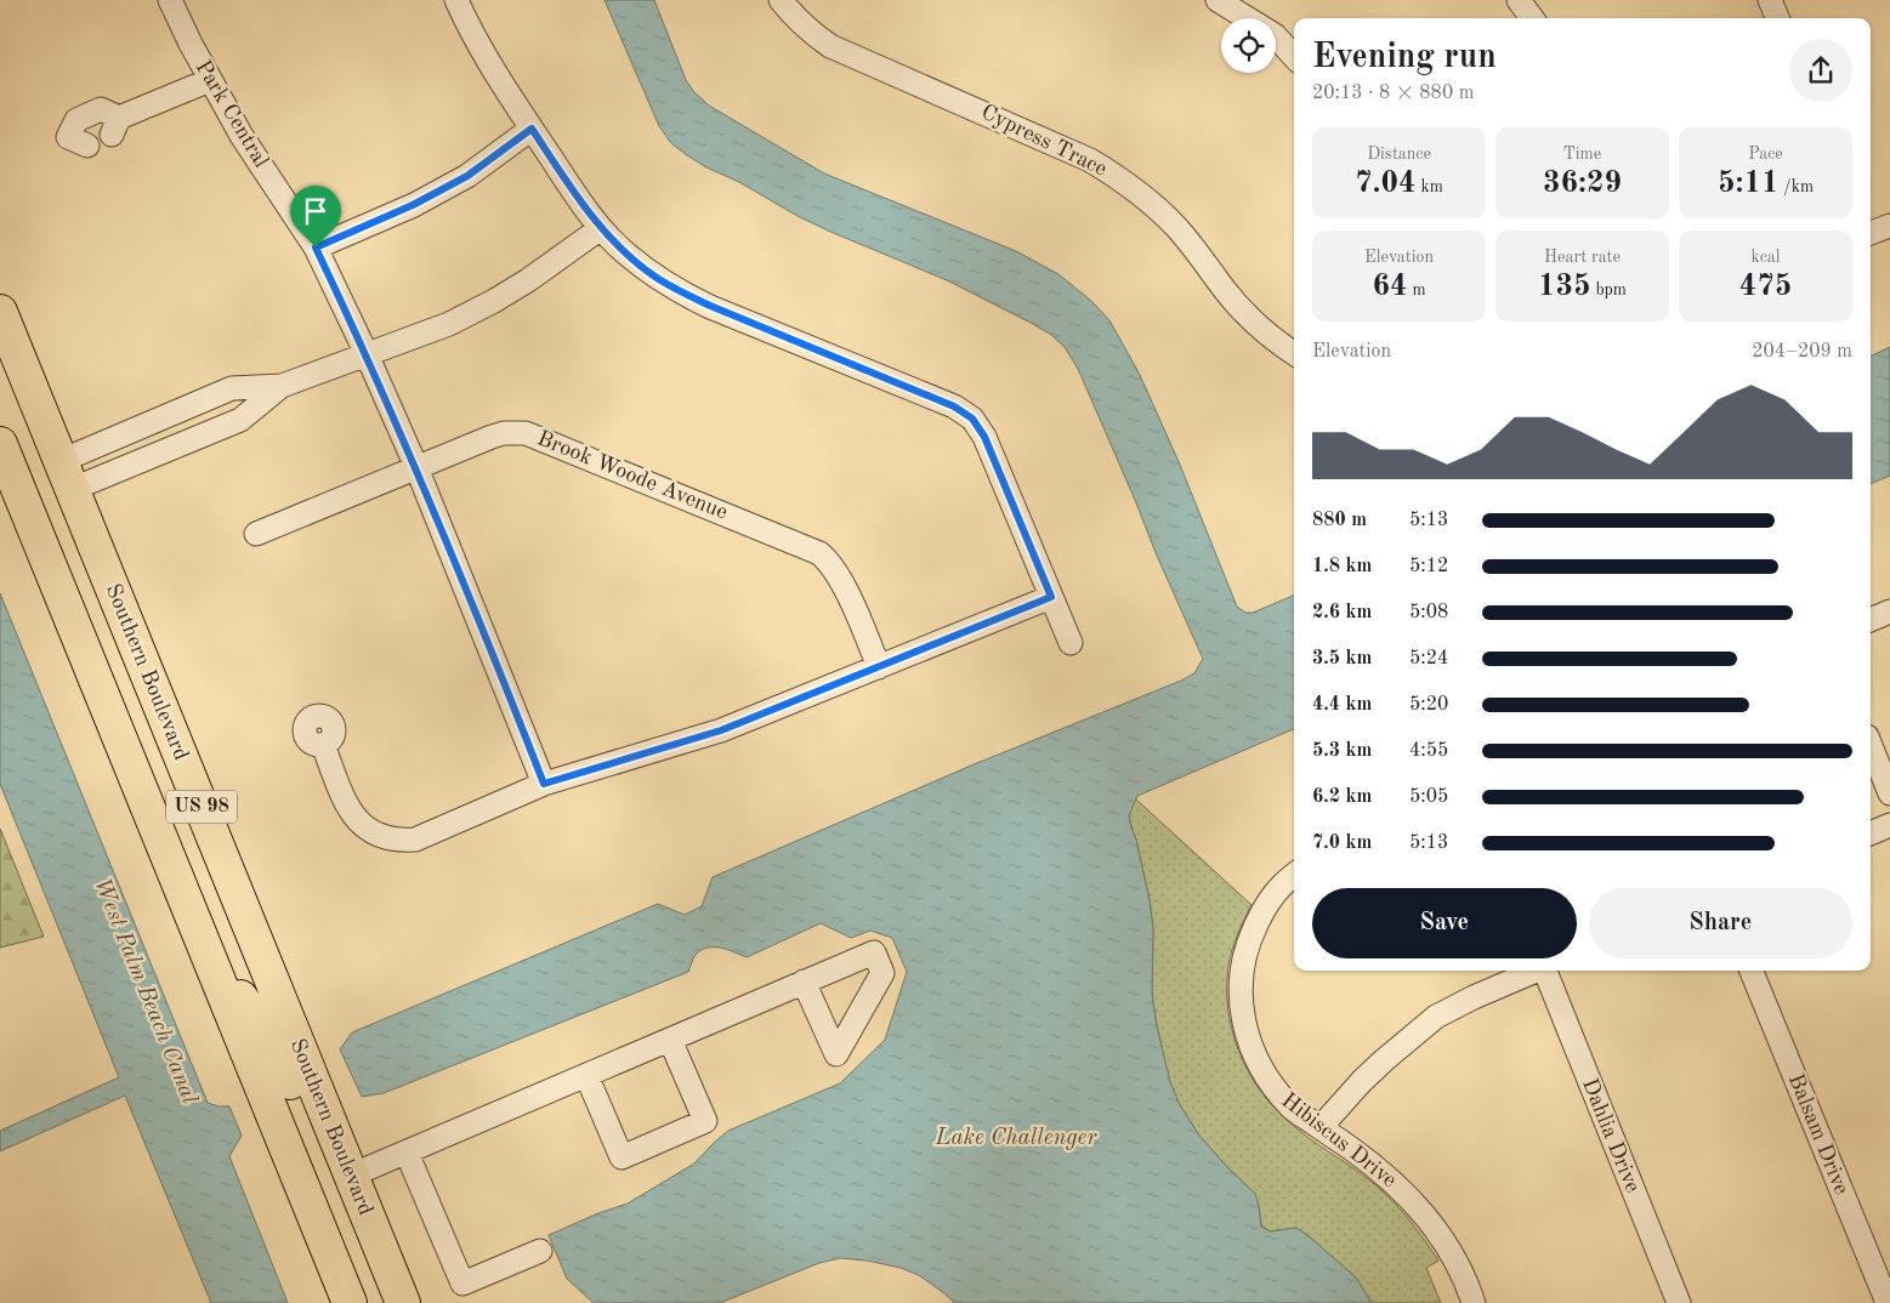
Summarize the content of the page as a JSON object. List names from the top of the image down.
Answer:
{
  "streets": {
    "highway": ["Southern Boulevard", "US 98"],
    "street": [
      "Park Central",
      "Cypress Trace",
      "Brook Woode Avenue",
      "Balsam Drive",
      "Dahlia Drive",
      "Hibiscus Drive"
    ]
  },
  "crossings": [
    ["Park Central", "Brook Woode Avenue"]
  ],
  "water": ["West Palm Beach Canal", "Lake Challenger"],
  "page": {
    "heading": ["Evening run", "20:13 · 8 × 880 m"],
    "stats": [
      ["Distance", "7.04 km"],
      ["Time", "36:29"],
      ["Pace", "5:11 /km"],
      ["Elevation", "64 m"],
      ["Heart rate", "135 bpm"],
      ["kcal", "475"]
    ],
    "chart": ["Elevation", "204–209 m"],
    "list": [
      {
        "name": "880 m",
        "note": "5:13"
      },
      {
        "name": "1.8 km",
        "note": "5:12"
      },
      {
        "name": "2.6 km",
        "note": "5:08"
      },
      {
        "name": "3.5 km",
        "note": "5:24"
      },
      {
        "name": "4.4 km",
        "note": "5:20"
      },
      {
        "name": "5.3 km",
        "note": "4:55"
      },
      {
        "name": "6.2 km",
        "note": "5:05"
      },
      {
        "name": "7.0 km",
        "note": "5:13"
      }
    ],
    "buttons": ["Save", "Share"]
  }
}
